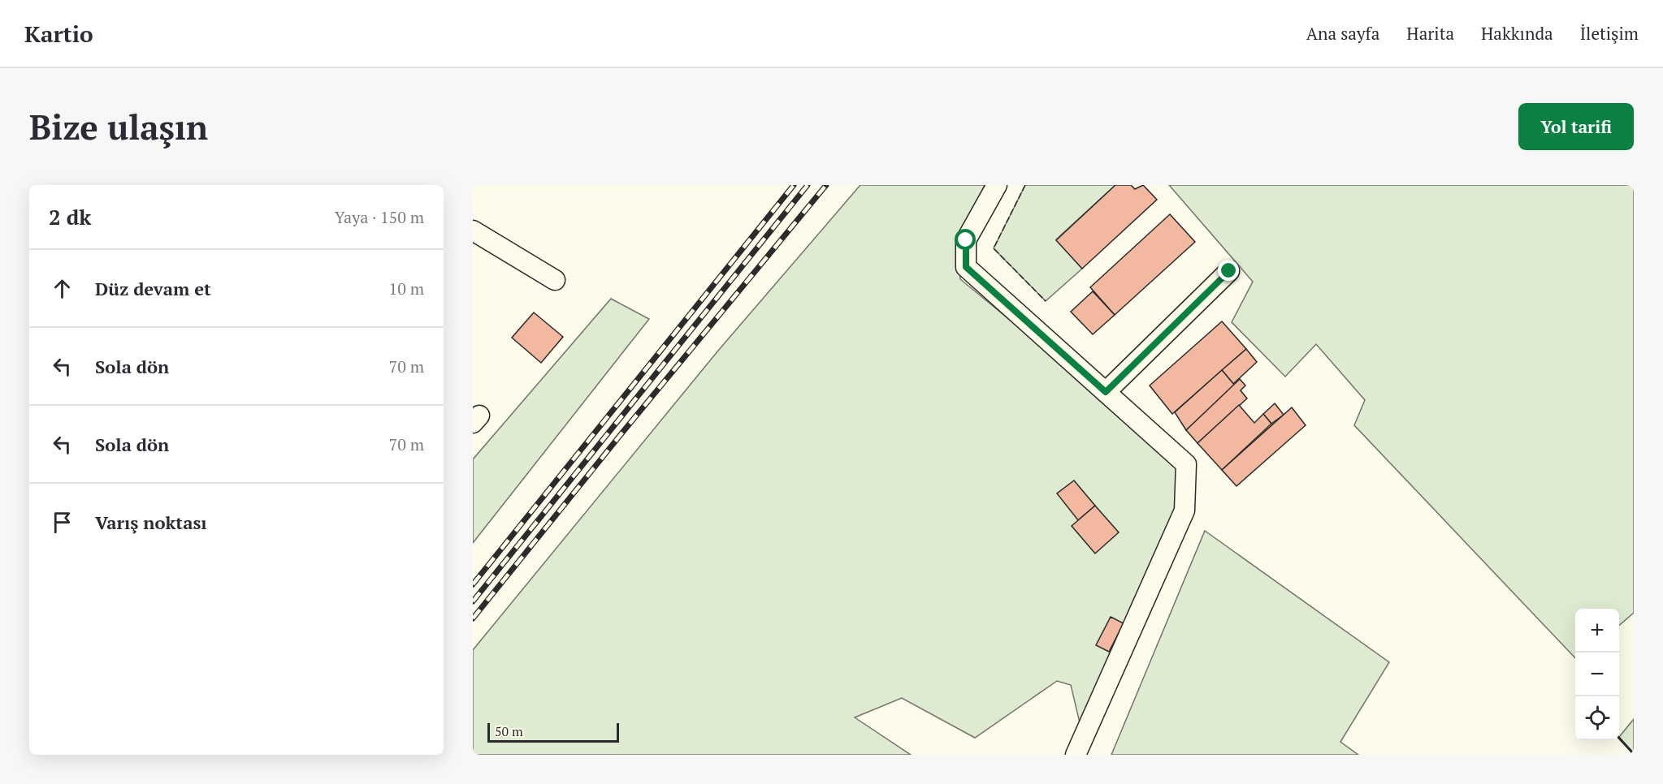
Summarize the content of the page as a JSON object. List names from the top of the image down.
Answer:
{
  "scale_bar": "50 m",
  "page": {
    "header": "Kartio",
    "nav": [
      "Ana sayfa",
      "Harita",
      "Hakkında",
      "İletişim"
    ],
    "buttons": "Yol tarifi",
    "title": "Bize ulaşın",
    "heading": ["2 dk", "Yaya · 150 m"],
    "list": [
      ["Düz devam et", "10 m"],
      ["Sola dön", "70 m"],
      ["Sola dön", "70 m"],
      "Varış noktası"
    ],
    "map_buttons": ["+", "−"],
    "scale": "50 m"
  }
}
